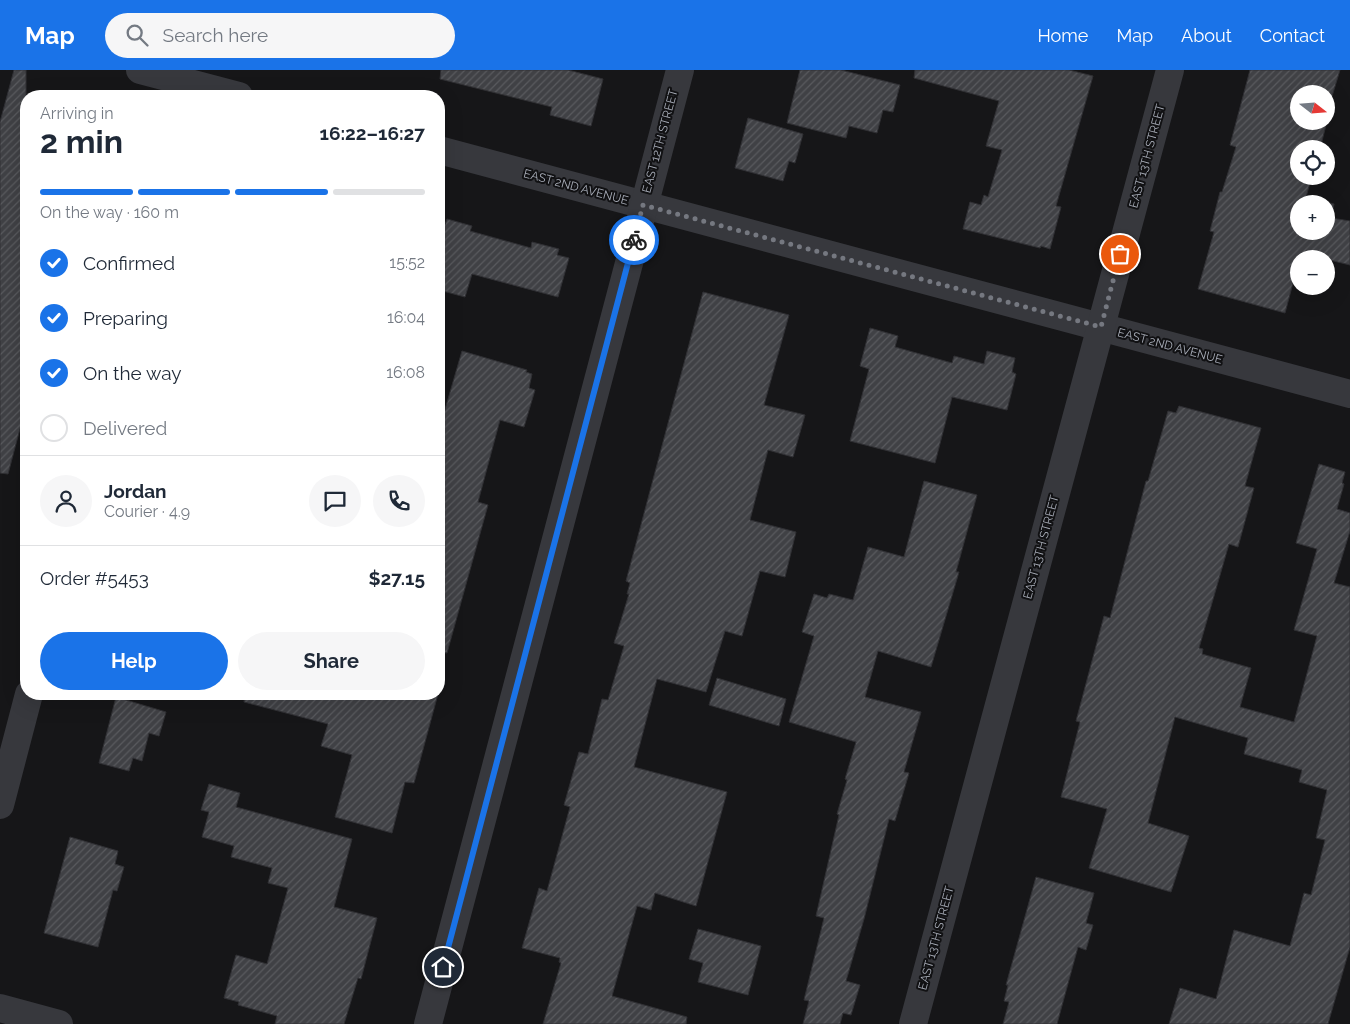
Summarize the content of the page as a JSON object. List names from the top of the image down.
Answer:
{
  "streets": {
    "street": ["EAST 12TH STREET", "EAST 13TH STREET", "EAST 2ND AVENUE"]
  },
  "crossings": [
    ["EAST 12TH STREET", "EAST 2ND AVENUE"],
    ["EAST 13TH STREET", "EAST 2ND AVENUE"]
  ],
  "north": "right",
  "page": {
    "header": "Map",
    "search": "Search here",
    "nav": [
      "Home",
      "Map",
      "About",
      "Contact"
    ],
    "map_buttons": ["+", "−"],
    "heading": ["2 min", "Arriving in", "16:22–16:27"],
    "panel": [
      "Jordan",
      "Courier · 4.9",
      "Order #5453",
      "$27.15"
    ],
    "bar": "On the way · 160 m",
    "list": [
      ["Confirmed", "15:52"],
      ["Preparing", "16:04"],
      ["On the way", "16:08"],
      "Delivered"
    ],
    "buttons": ["Help", "Share"]
  }
}
